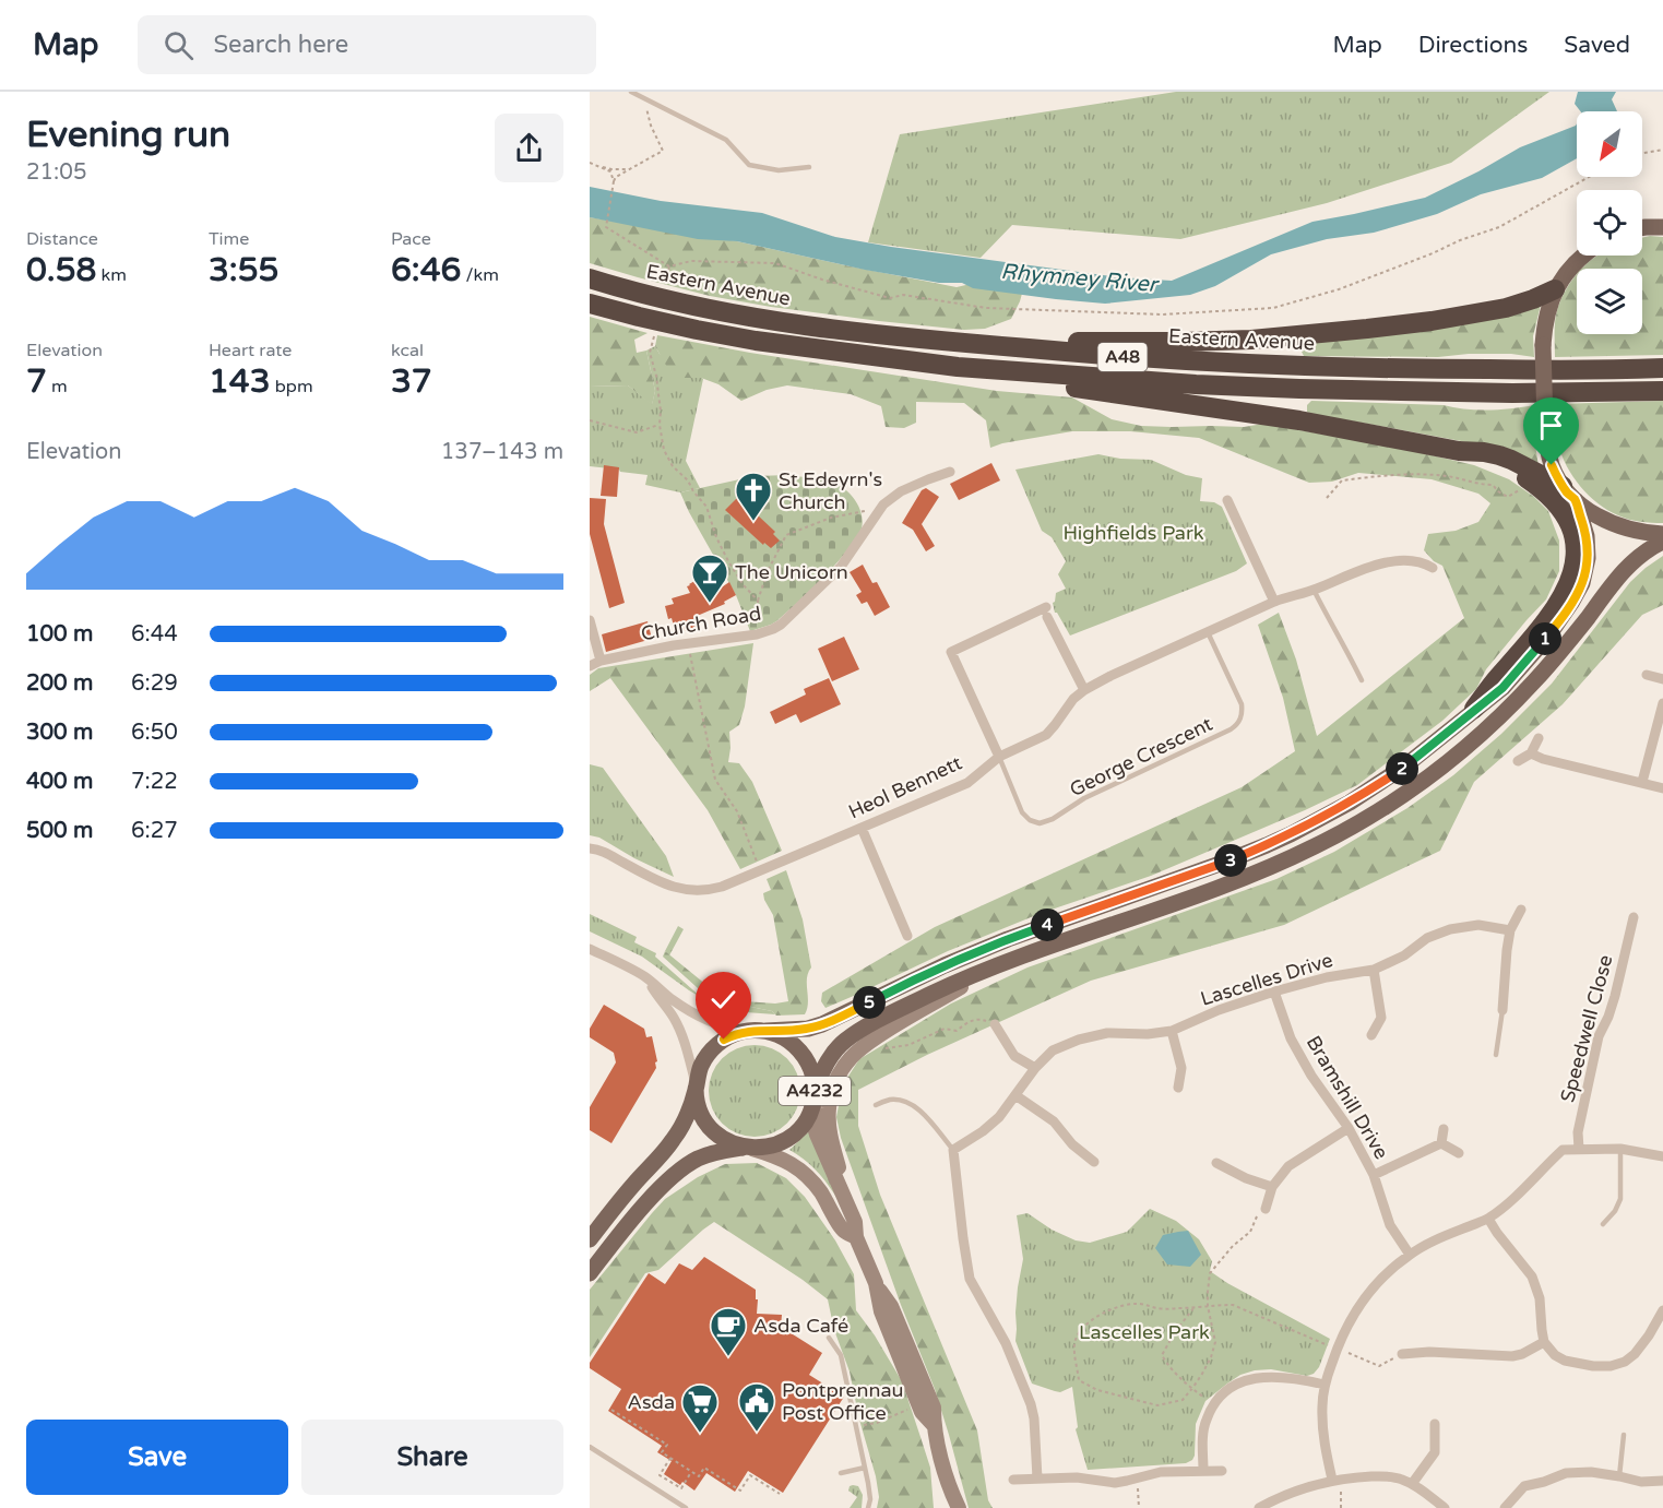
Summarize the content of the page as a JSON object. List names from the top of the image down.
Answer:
{
  "streets": {
    "highway": ["Eastern Avenue", "A48"],
    "main road": ["A4232"],
    "street": [
      "Church Road",
      "Heol Bennett",
      "Lascelles Drive",
      "Speedwell Close",
      "Bramshill Drive"
    ],
    "lane": ["George Crescent"]
  },
  "crossings": [
    ["George Crescent", "Heol Bennett"],
    ["Lascelles Drive", "Bramshill Drive"]
  ],
  "water": ["Rhymney River"],
  "parks": ["Highfields Park", "Lascelles Park"],
  "places": {
    "church": ["St Edeyrn's Church"],
    "bar": ["The Unicorn"],
    "cafe": ["Asda Café"],
    "public building": ["Pontprennau Post Office"],
    "supermarket": ["Asda"]
  },
  "north": "bottom left",
  "page": {
    "header": "Map",
    "search": "Search here",
    "nav": ["Map", "Directions", "Saved"],
    "heading": ["Evening run", "21:05"],
    "stats": [
      ["Distance", "0.58 km"],
      ["Time", "3:55"],
      ["Pace", "6:46 /km"],
      ["Elevation", "7 m"],
      ["Heart rate", "143 bpm"],
      ["kcal", "37"]
    ],
    "chart": ["Elevation", "137–143 m"],
    "list": [
      {
        "name": "100 m",
        "note": "6:44"
      },
      {
        "name": "200 m",
        "note": "6:29"
      },
      {
        "name": "300 m",
        "note": "6:50"
      },
      {
        "name": "400 m",
        "note": "7:22"
      },
      {
        "name": "500 m",
        "note": "6:27"
      }
    ],
    "pins": [
      "1",
      "2",
      "3",
      "4",
      "5"
    ],
    "buttons": ["Save", "Share"]
  }
}
